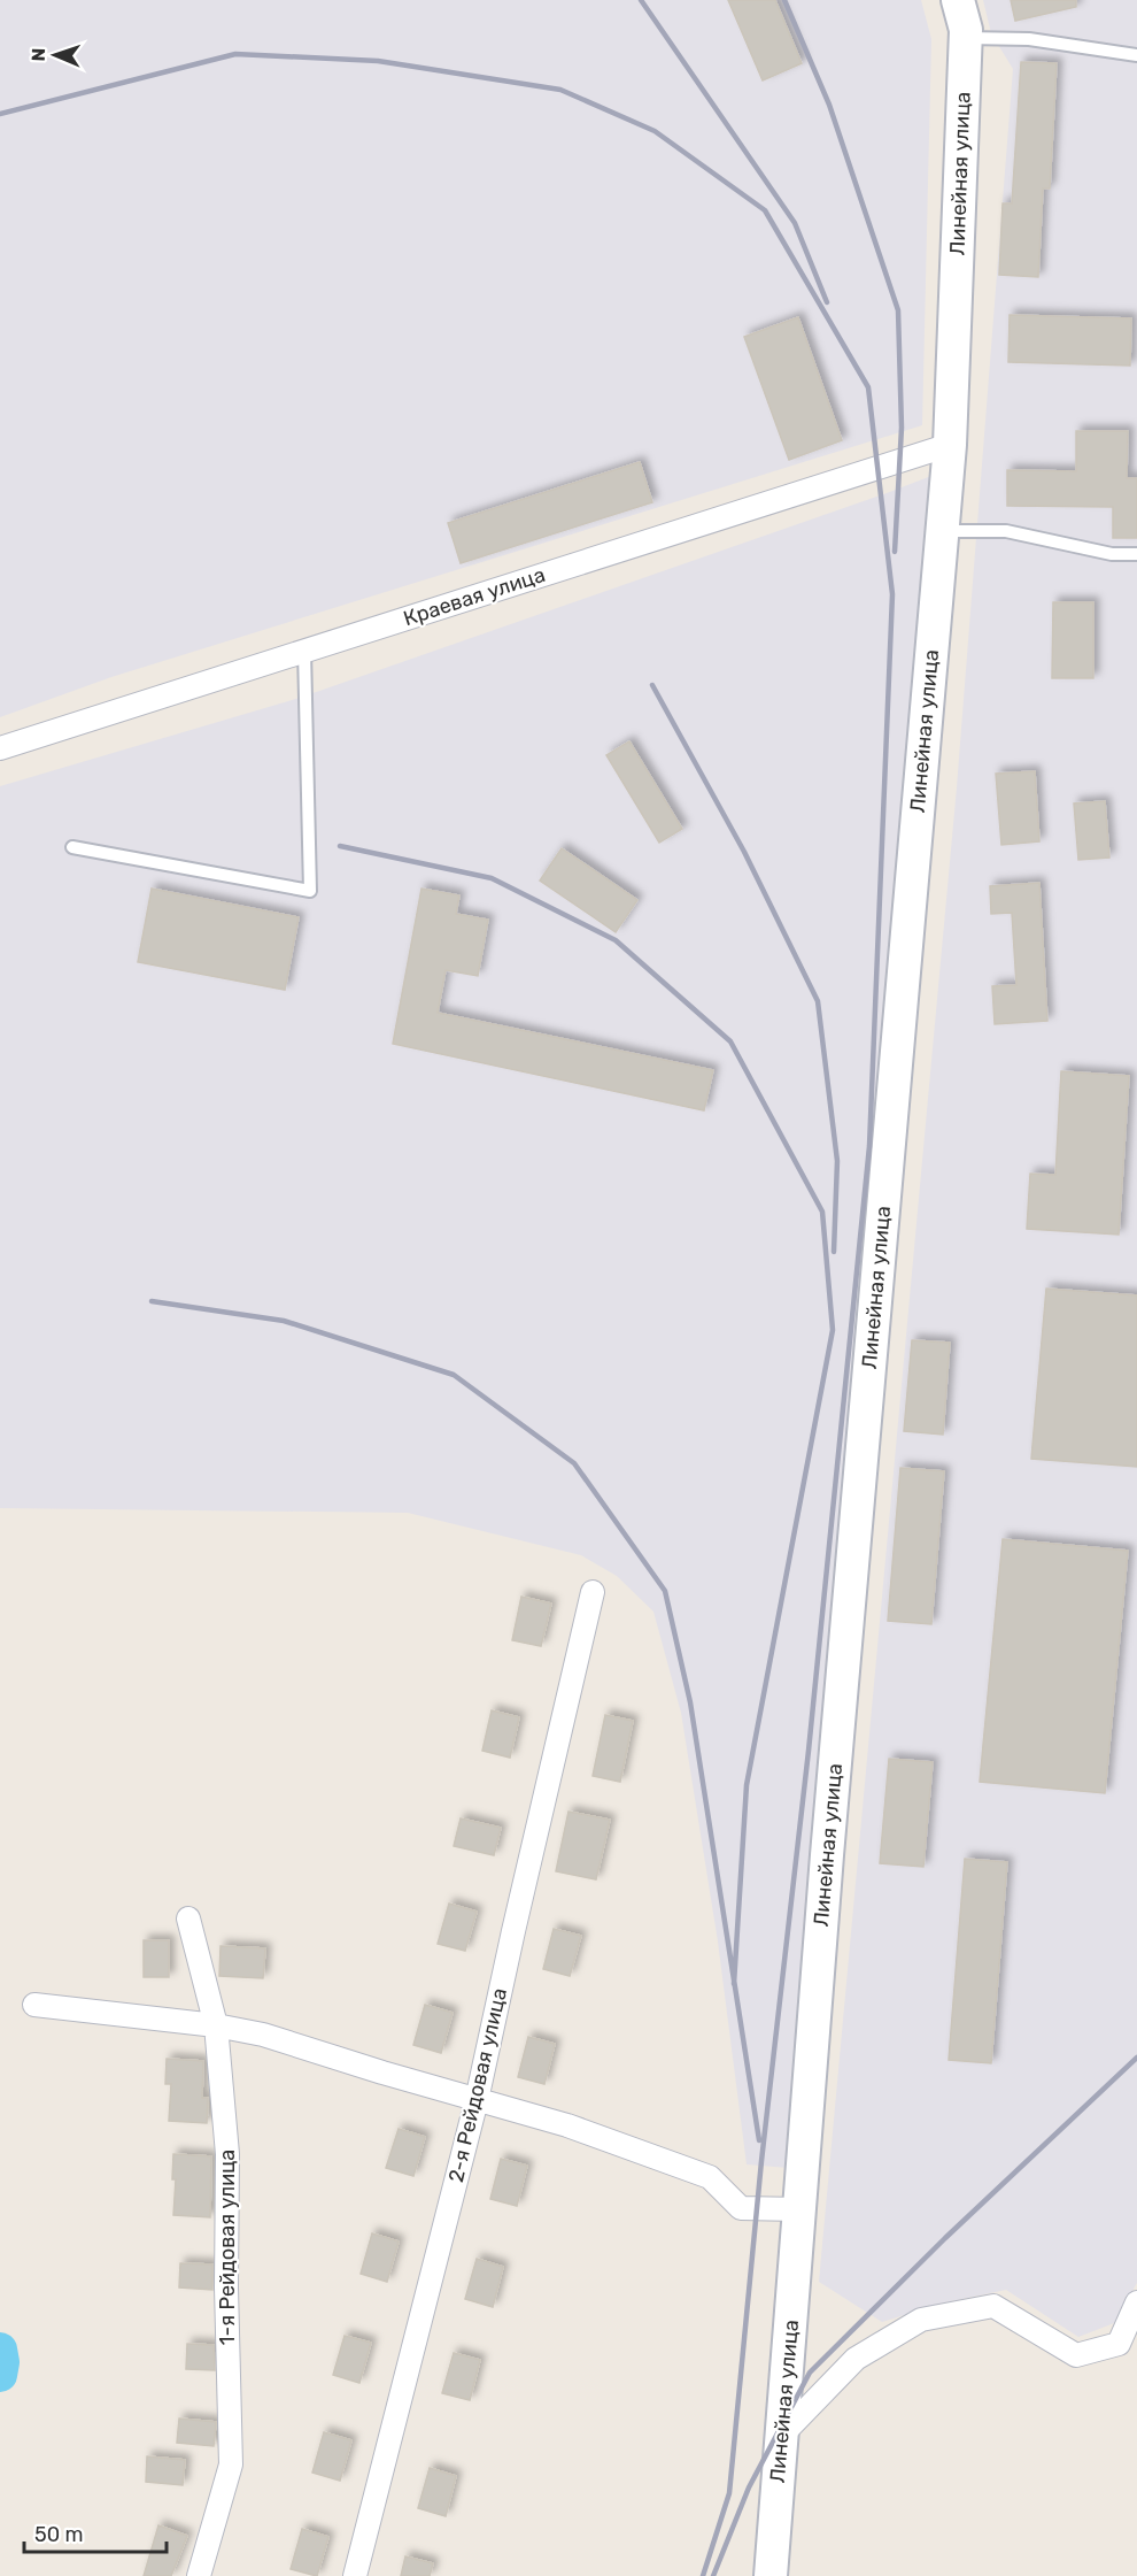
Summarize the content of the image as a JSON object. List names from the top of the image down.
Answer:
{
  "streets": {
    "street": [
      "Линейная улица",
      "Краевая улица",
      "2-я Рейдовая улица",
      "1-я Рейдовая улица"
    ]
  },
  "crossings": [
    ["Линейная улица", "Краевая улица"]
  ],
  "scale_bar": "50 m",
  "north": "left"
}
